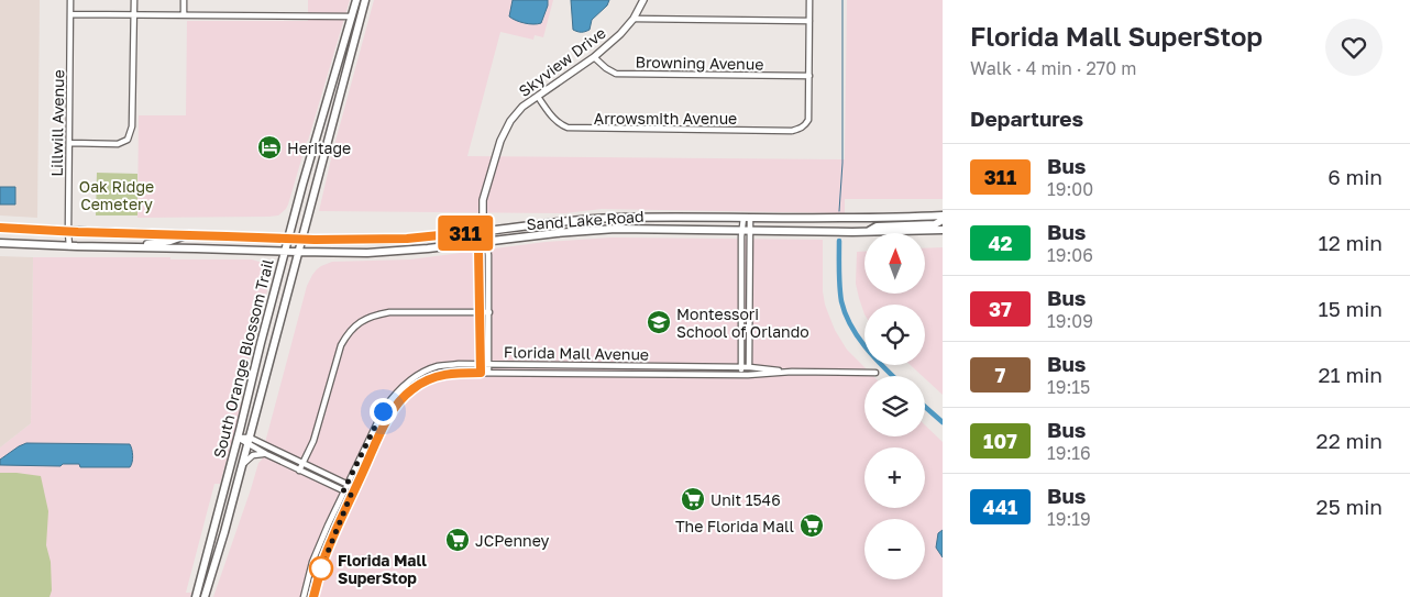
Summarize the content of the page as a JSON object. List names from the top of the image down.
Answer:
{
  "streets": {
    "main road": ["Sand Lake Road", "South Orange Blossom Trail"],
    "street": [
      "Skyview Drive",
      "Browning Avenue",
      "Arrowsmith Avenue",
      "Lillwill Avenue",
      "Florida Mall Avenue"
    ]
  },
  "crossings": [
    ["Skyview Drive", "Browning Avenue"],
    ["Skyview Drive", "Arrowsmith Avenue"],
    ["Skyview Drive", "Sand Lake Road"],
    ["Browning Avenue", "Arrowsmith Avenue"],
    ["Lillwill Avenue", "Sand Lake Road"],
    ["Sand Lake Road", "South Orange Blossom Trail"]
  ],
  "parks": ["Oak Ridge Cemetery"],
  "places": {
    "hotel": ["Heritage"],
    "school or university": ["Montessori School of Orlando"],
    "supermarket": ["Unit 1546", "The Florida Mall", "JCPenney"],
    "other": ["Florida Mall SuperStop"]
  },
  "lines": ["bus line 311"],
  "north": "top",
  "page": {
    "on_map": "311",
    "heading": [
      ["Florida Mall SuperStop", "Walk · 4 min · 270 m"],
      "Departures"
    ],
    "list": [
      {
        "mark": "311",
        "name": "Bus",
        "note": "19:00",
        "value": "6 min"
      },
      {
        "mark": "42",
        "name": "Bus",
        "note": "19:06",
        "value": "12 min"
      },
      {
        "mark": "37",
        "name": "Bus",
        "note": "19:09",
        "value": "15 min"
      },
      {
        "mark": "7",
        "name": "Bus",
        "note": "19:15",
        "value": "21 min"
      },
      {
        "mark": "107",
        "name": "Bus",
        "note": "19:16",
        "value": "22 min"
      },
      {
        "mark": "441",
        "name": "Bus",
        "note": "19:19",
        "value": "25 min"
      }
    ],
    "map_buttons": ["+", "−"]
  }
}
